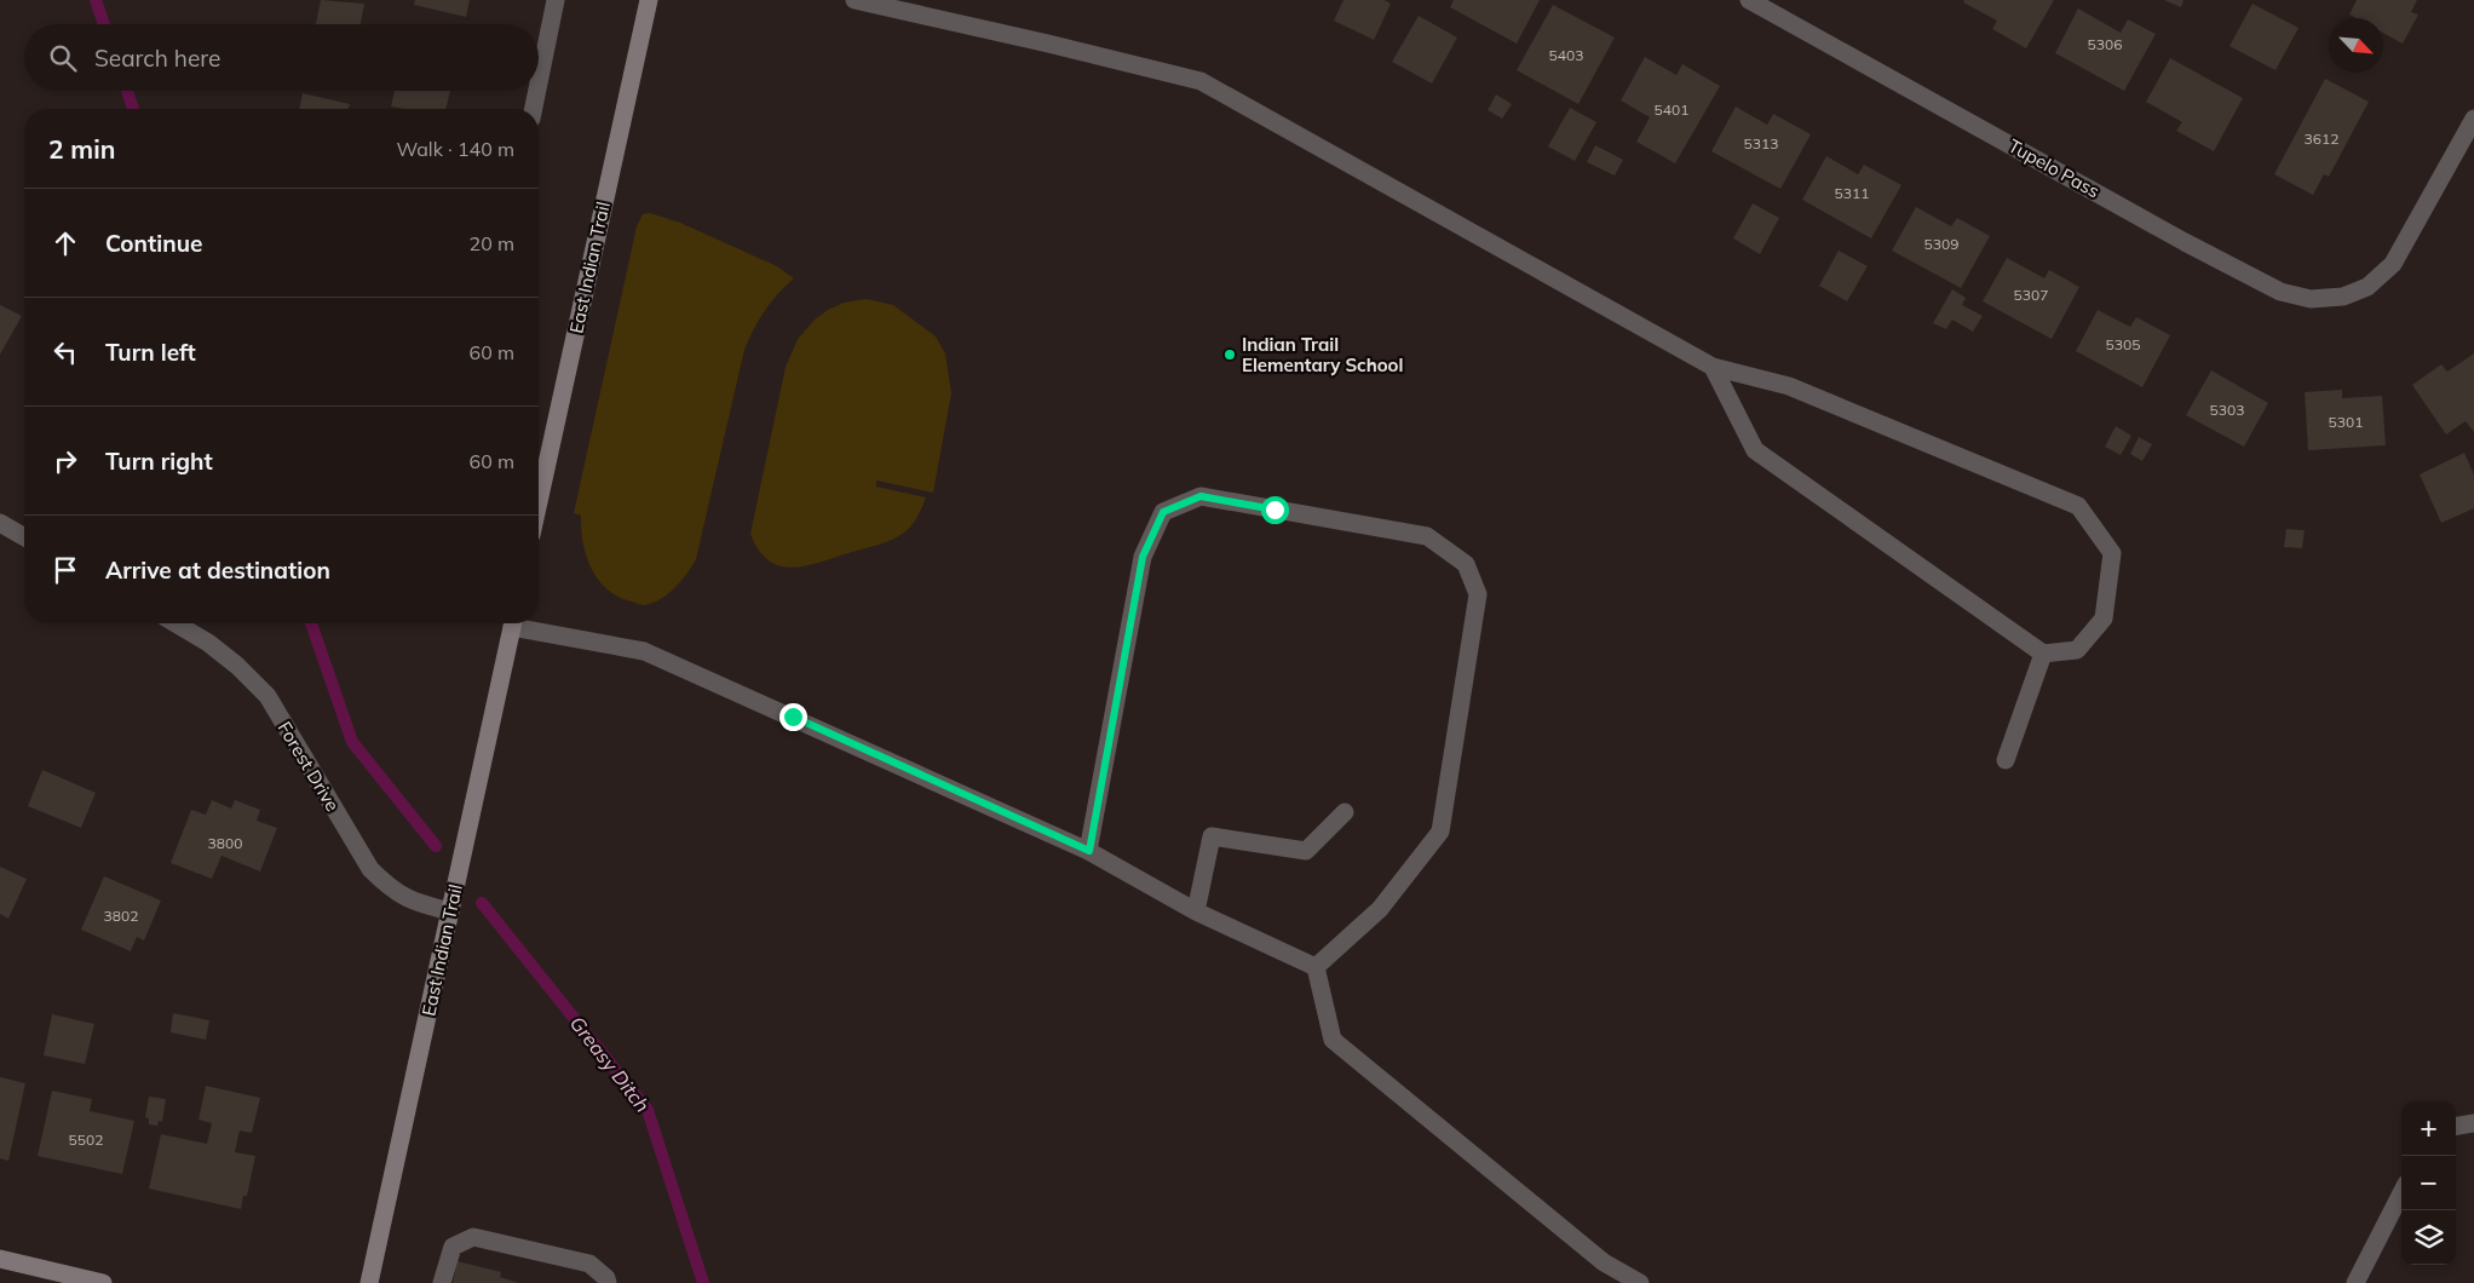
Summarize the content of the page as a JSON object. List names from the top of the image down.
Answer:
{
  "streets": {
    "main road": ["East Indian Trail"],
    "street": ["Tupelo Pass", "Forest Drive"]
  },
  "crossings": [
    ["East Indian Trail", "Forest Drive"]
  ],
  "water": ["Greasy Ditch"],
  "places": ["Indian Trail Elementary School"],
  "house_numbers": [
    "5306",
    "5403",
    "5401",
    "3612",
    "5313",
    "5311",
    "5309",
    "5307",
    "5305",
    "5303",
    "5301",
    "3800",
    "3802",
    "5502"
  ],
  "north": "bottom right",
  "page": {
    "search": "Search here",
    "heading": ["2 min", "Walk · 140 m"],
    "list": [
      ["Continue", "20 m"],
      ["Turn left", "60 m"],
      ["Turn right", "60 m"],
      "Arrive at destination"
    ],
    "map_buttons": ["+", "−"]
  }
}
